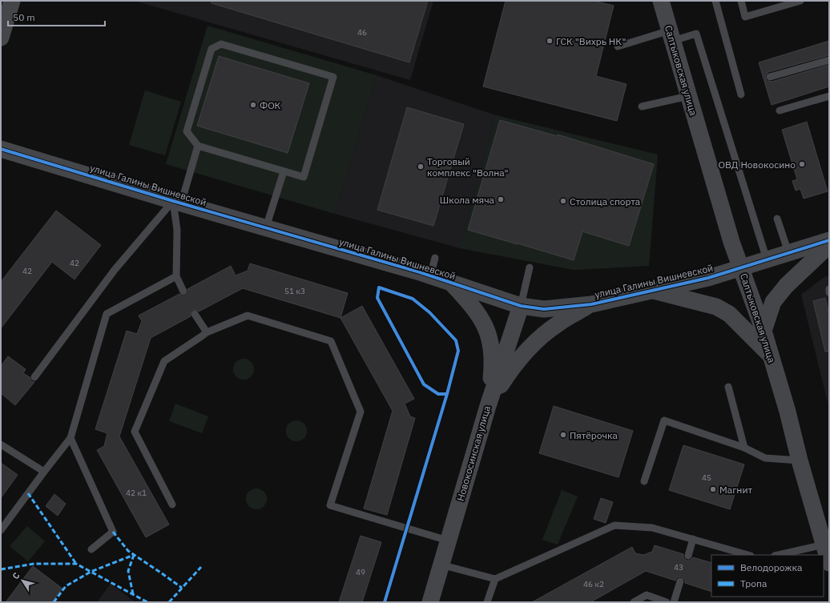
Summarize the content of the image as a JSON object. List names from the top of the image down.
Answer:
{
  "streets": {
    "street": ["Салтыковская улица", "улица Галины Вишневской", "Новокосинская улица"]
  },
  "crossings": [
    ["Салтыковская улица", "улица Галины Вишневской"],
    ["улица Галины Вишневской", "Новокосинская улица"]
  ],
  "places": [
    "ГСК \"Вихрь НК\"",
    "ФОК",
    "ОВД Новокосино",
    "Торговый комплекс \"Волна\"",
    "Школа мяча",
    "Столица спорта",
    "Пятёрочка",
    "Магнит"
  ],
  "house_numbers": [
    "46",
    "42",
    "42",
    "51 к3",
    "45",
    "42 к1",
    "43",
    "49",
    "46 к2"
  ],
  "legend": ["Велодорожка", "Тропа"],
  "scale_bar": "50 m",
  "north": "top left"
}
